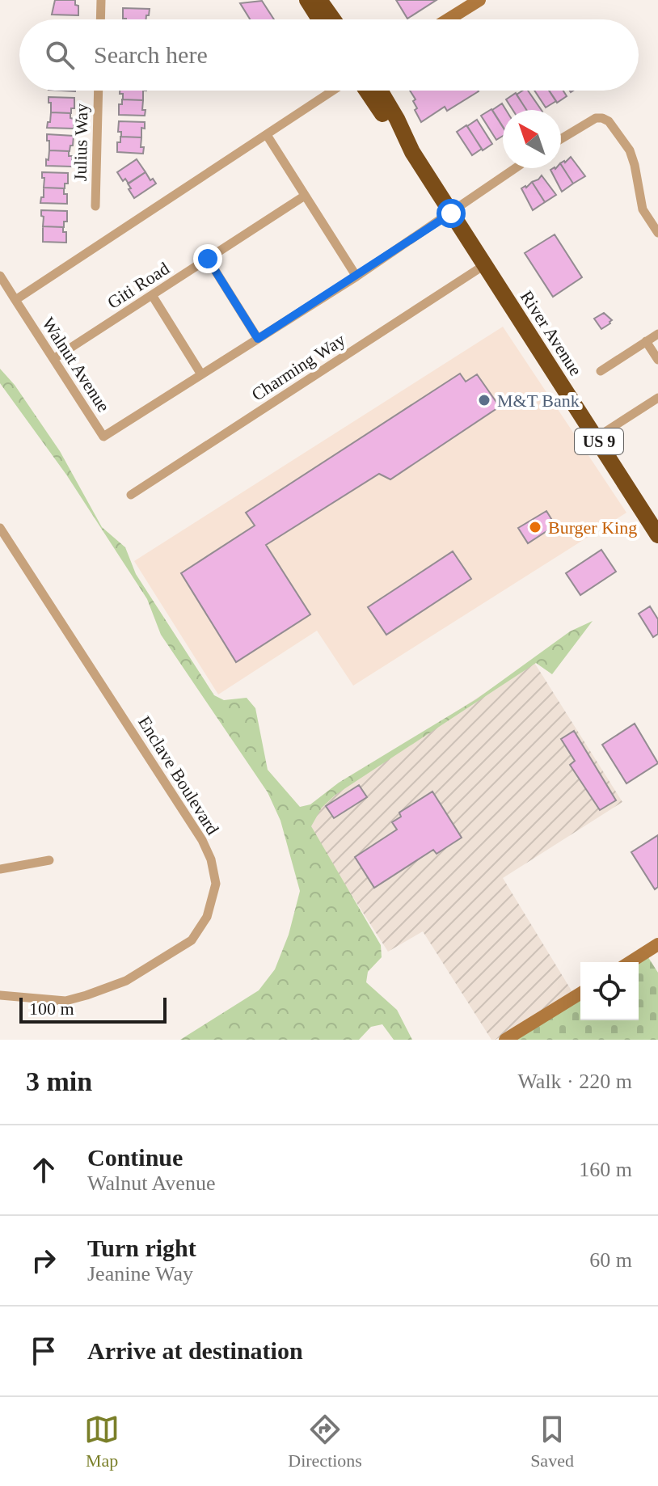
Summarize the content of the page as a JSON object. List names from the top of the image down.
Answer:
{
  "streets": {
    "highway": ["River Avenue", "US 9"],
    "street": [
      "Julius Way",
      "Giti Road",
      "Walnut Avenue",
      "Charming Way",
      "Enclave Boulevard"
    ]
  },
  "crossings": [
    ["Giti Road", "Walnut Avenue"],
    ["River Avenue", "Walnut Avenue"],
    ["River Avenue", "Charming Way"]
  ],
  "places": ["M&T Bank", "Burger King"],
  "scale_bar": "100 m",
  "north": "top left",
  "page": {
    "search": "Search here",
    "scale": "100 m",
    "heading": ["3 min", "Walk · 220 m"],
    "list": [
      ["Continue", "Walnut Avenue", "160 m"],
      ["Turn right", "Jeanine Way", "60 m"],
      "Arrive at destination"
    ],
    "nav": ["Map", "Directions", "Saved"]
  }
}
